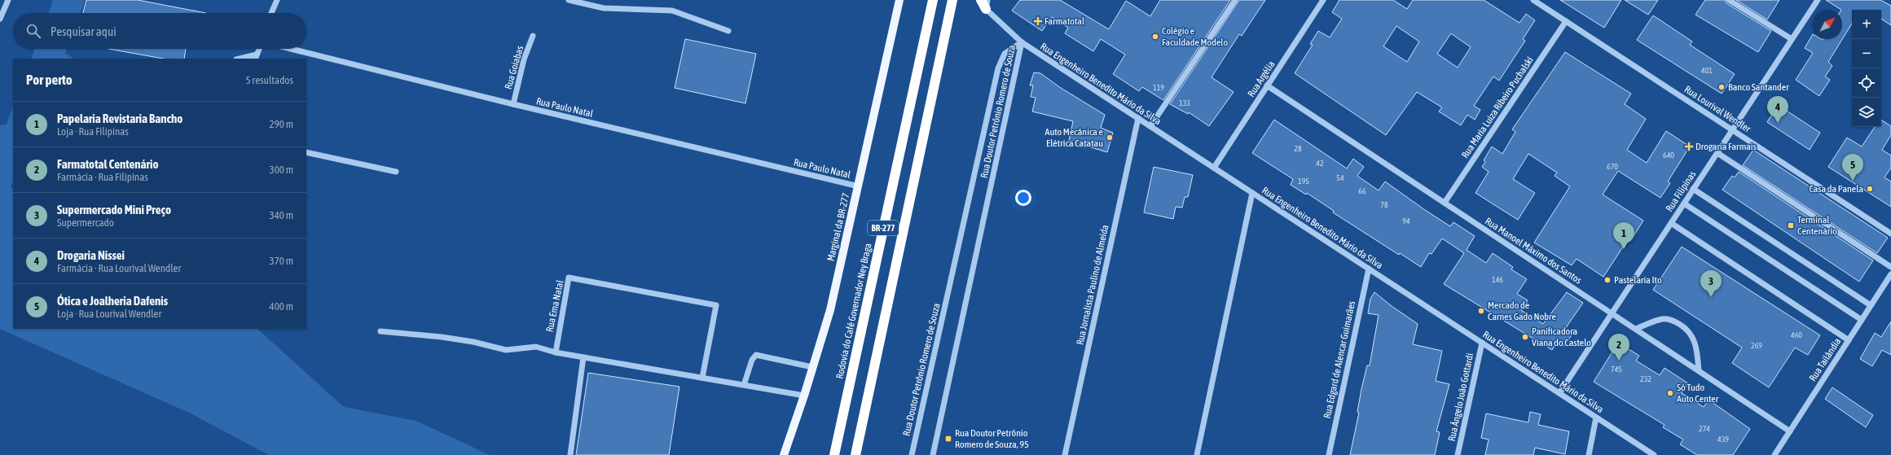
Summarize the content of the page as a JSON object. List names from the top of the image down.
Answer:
{
  "streets": {
    "highway": ["BR-277", "Rodovia do Café Governador Ney Braga"],
    "main road": ["Marginal da BR-277"],
    "street": [
      "Rua Goiabas",
      "Rua Argélia",
      "Rua Engenheiro Benedito Mário da Silva",
      "Rua Paulo Natal",
      "Rua Maria Luiza Ribeiro Puchalski",
      "Rua Lourival Wendler",
      "Rua Doutor Petrônio Romero de Souza",
      "Rua Filipinas",
      "Rua Manoel Máximo dos Santos",
      "Rua Jornalista Paulino de Almeida",
      "Rua Ema Natal",
      "Rua Edgard de Alencar Guimarães",
      "Rua Tailândia",
      "Rua Ângelo João Gottardi"
    ]
  },
  "crossings": [
    ["Rua Goiabas", "Rua Paulo Natal"],
    ["Rua Argélia", "Rua Engenheiro Benedito Mário da Silva"],
    ["Rua Argélia", "Rua Manoel Máximo dos Santos"],
    ["Rua Engenheiro Benedito Mário da Silva", "Rua Doutor Petrônio Romero de Souza"],
    ["Rua Engenheiro Benedito Mário da Silva", "Rua Filipinas"],
    ["Rua Engenheiro Benedito Mário da Silva", "Rua Jornalista Paulino de Almeida"],
    ["Rua Engenheiro Benedito Mário da Silva", "Rua Edgard de Alencar Guimarães"],
    ["Rua Engenheiro Benedito Mário da Silva", "Rua Ângelo João Gottardi"],
    ["Rua Paulo Natal", "Marginal da BR-277"],
    ["Rua Maria Luiza Ribeiro Puchalski", "Rua Lourival Wendler"],
    ["Rua Maria Luiza Ribeiro Puchalski", "Rua Manoel Máximo dos Santos"],
    ["Rua Lourival Wendler", "Rua Filipinas"],
    ["Rua Filipinas", "Rua Manoel Máximo dos Santos"],
    ["Rua Manoel Máximo dos Santos", "Rua Tailândia"]
  ],
  "places": {
    "health": ["Farmatotal", "Drogaria Farmais"],
    "other": [
      "Colégio e Faculdade Modelo",
      "Banco Santander",
      "Auto Mecânica e Elétrica Catatau",
      "Casa da Panela",
      "Pastelaria Ito",
      "Mercado de Carnes Gado Nobre",
      "Panificadora Viana do Castelo",
      "Só Tudo Auto Center"
    ],
    "transit": ["Terminal Centenário", "Rua Doutor Petrônio Romero de Souza, 95"]
  },
  "house_numbers": [
    "401",
    "119",
    "133",
    "28",
    "640",
    "42",
    "670",
    "54",
    "195",
    "66",
    "78",
    "94",
    "146",
    "460",
    "269",
    "745",
    "232",
    "274",
    "439"
  ],
  "north": "top right",
  "page": {
    "map_buttons": ["+", "−"],
    "search": "Pesquisar aqui",
    "heading": ["Por perto", "5 resultados"],
    "pins": [
      "4",
      "5",
      "1",
      "3",
      "2"
    ],
    "list": [
      {
        "mark": "1",
        "name": "Papelaria Revistaria Bancho",
        "note": "Loja · Rua Filipinas",
        "value": "290 m"
      },
      {
        "mark": "2",
        "name": "Farmatotal Centenário",
        "note": "Farmácia · Rua Filipinas",
        "value": "300 m"
      },
      {
        "mark": "3",
        "name": "Supermercado Mini Preço",
        "note": "Supermercado",
        "value": "340 m"
      },
      {
        "mark": "4",
        "name": "Drogaria Nissei",
        "note": "Farmácia · Rua Lourival Wendler",
        "value": "370 m"
      },
      {
        "mark": "5",
        "name": "Ótica e Joalheria Dafenis",
        "note": "Loja · Rua Lourival Wendler",
        "value": "400 m"
      }
    ]
  }
}
